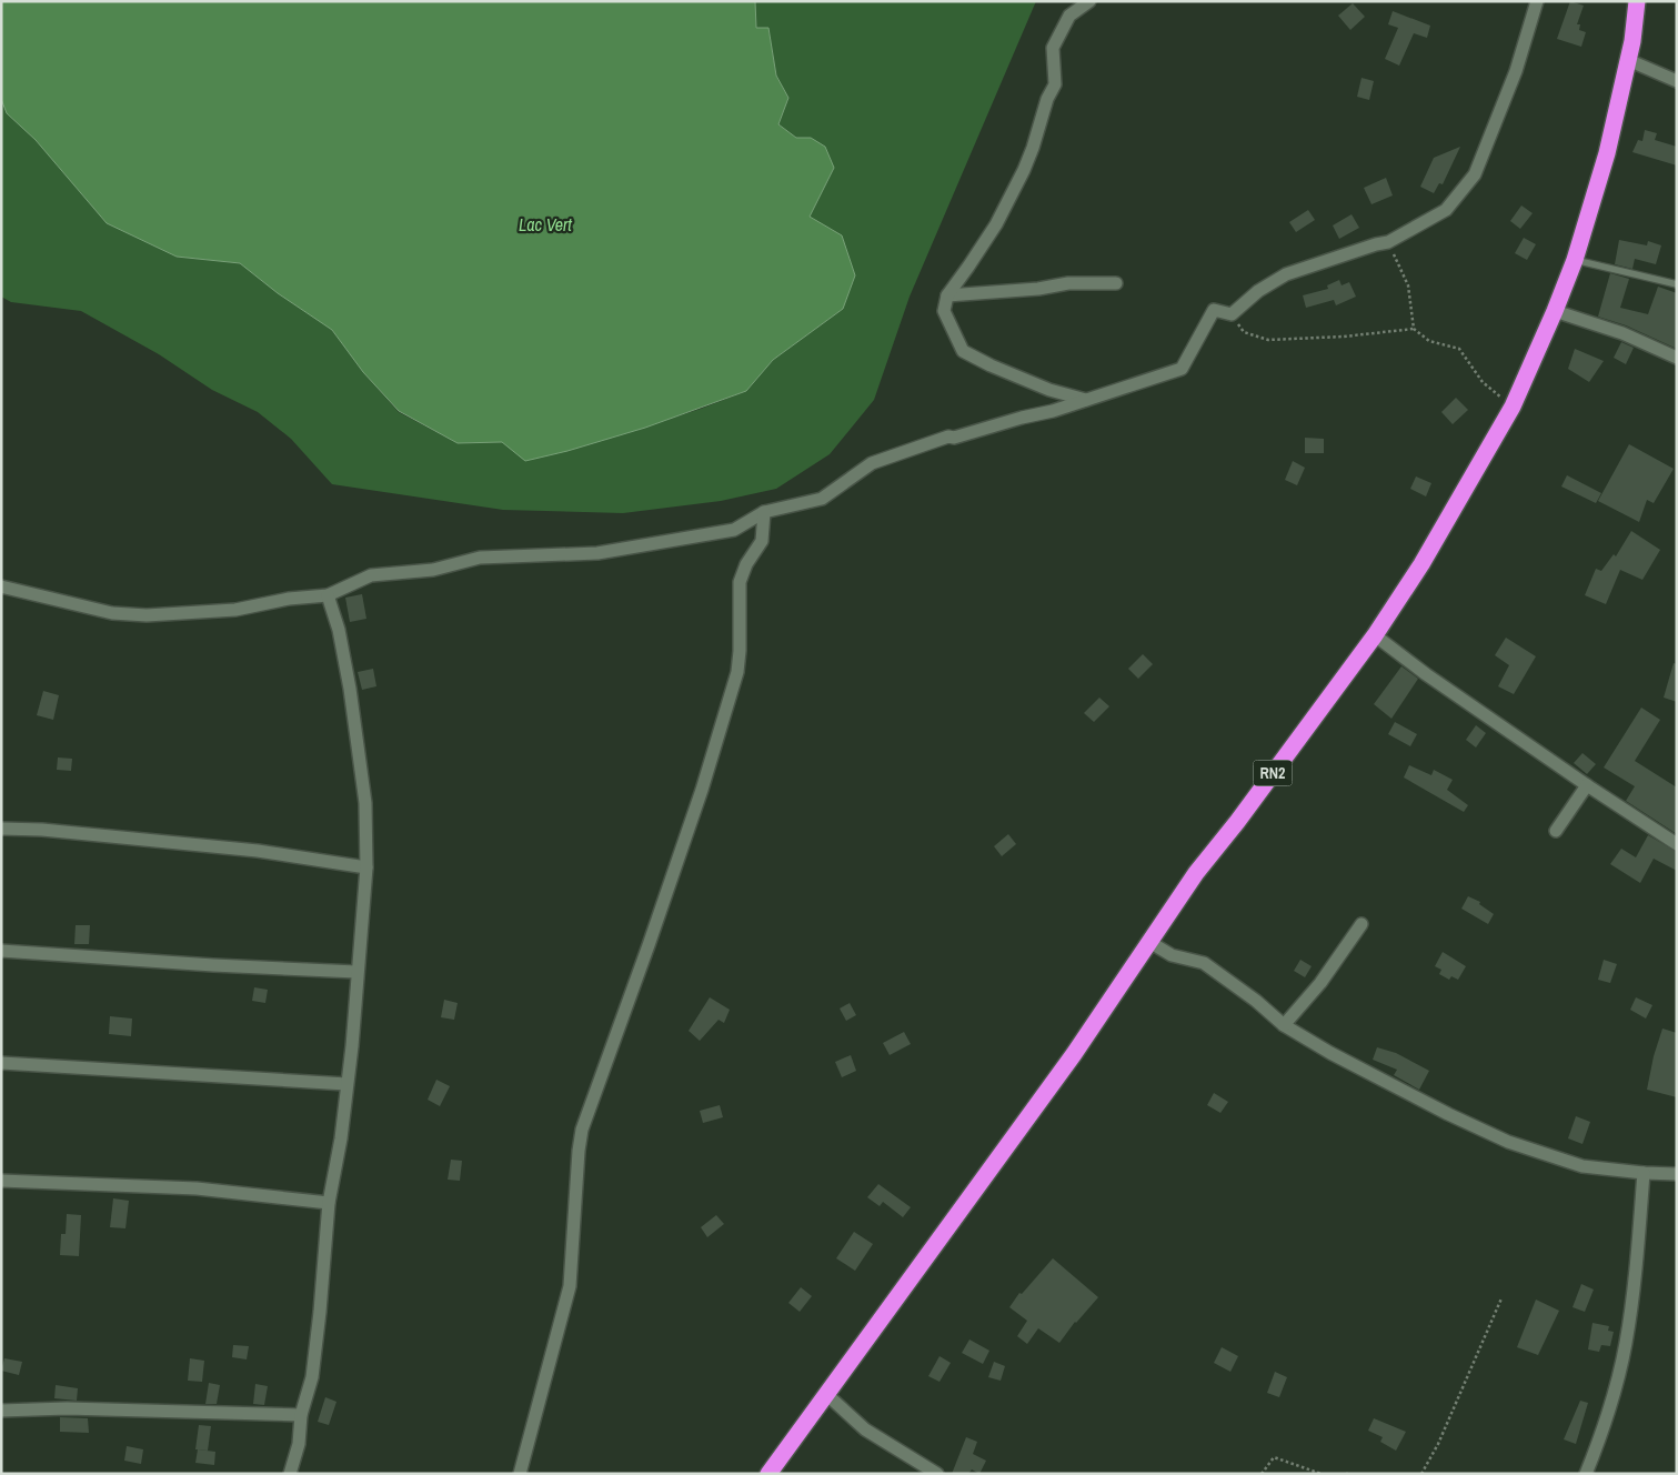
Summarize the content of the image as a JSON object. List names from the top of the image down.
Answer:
{
  "streets": {
    "highway": ["RN2"]
  },
  "water": ["Lac Vert"]
}
